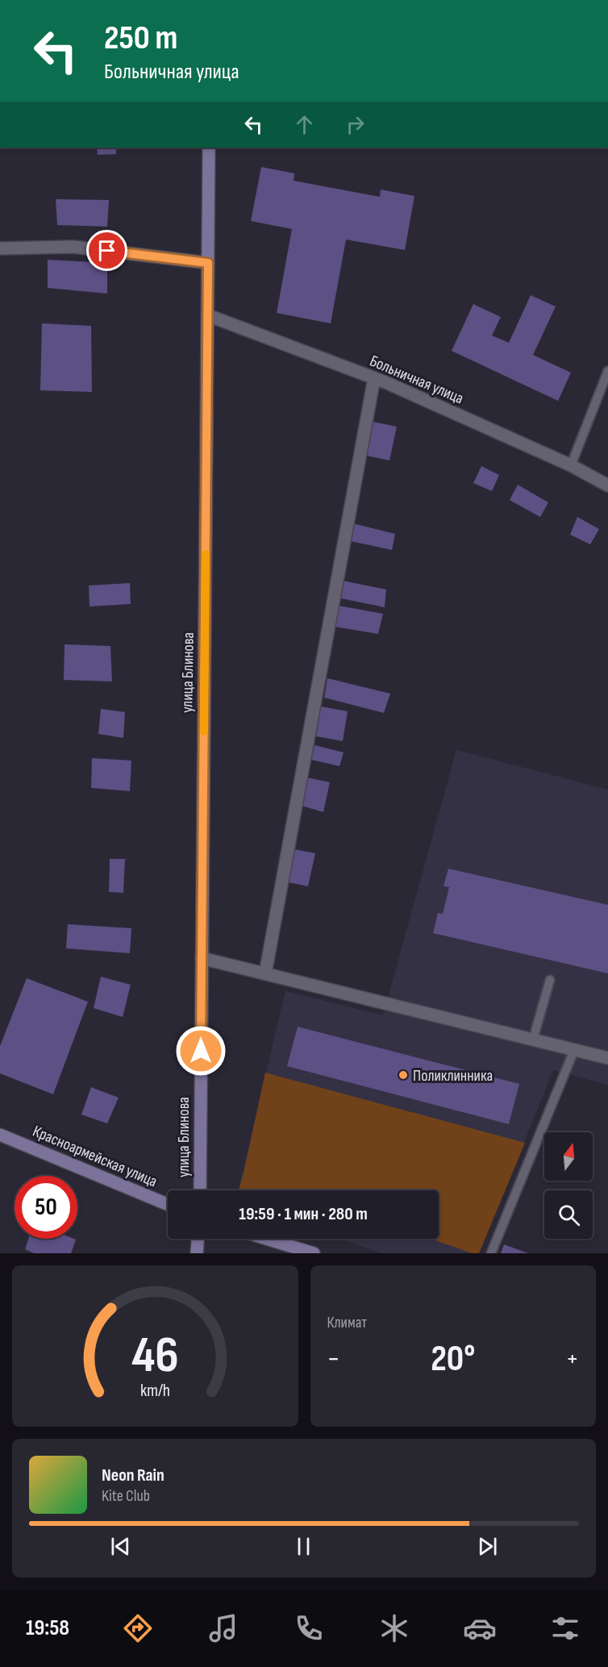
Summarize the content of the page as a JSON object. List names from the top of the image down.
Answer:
{
  "streets": {
    "main road": ["улица Блинова", "Красноармейская улица"],
    "street": ["Больничная улица"]
  },
  "crossings": [
    ["Больничная улица", "улица Блинова"]
  ],
  "places": ["Поликлинника"],
  "north": "top",
  "page": {
    "turn": ["250 m", "Больничная улица"],
    "limit": "50",
    "trip": "19:59 · 1 мин · 280 m",
    "tile": "Климат",
    "heat": ["−", "20°", "+"],
    "song": ["Neon Rain", "Kite Club"],
    "tabs": "19:58",
    "gauge": ["46", "km/h"]
  }
}
